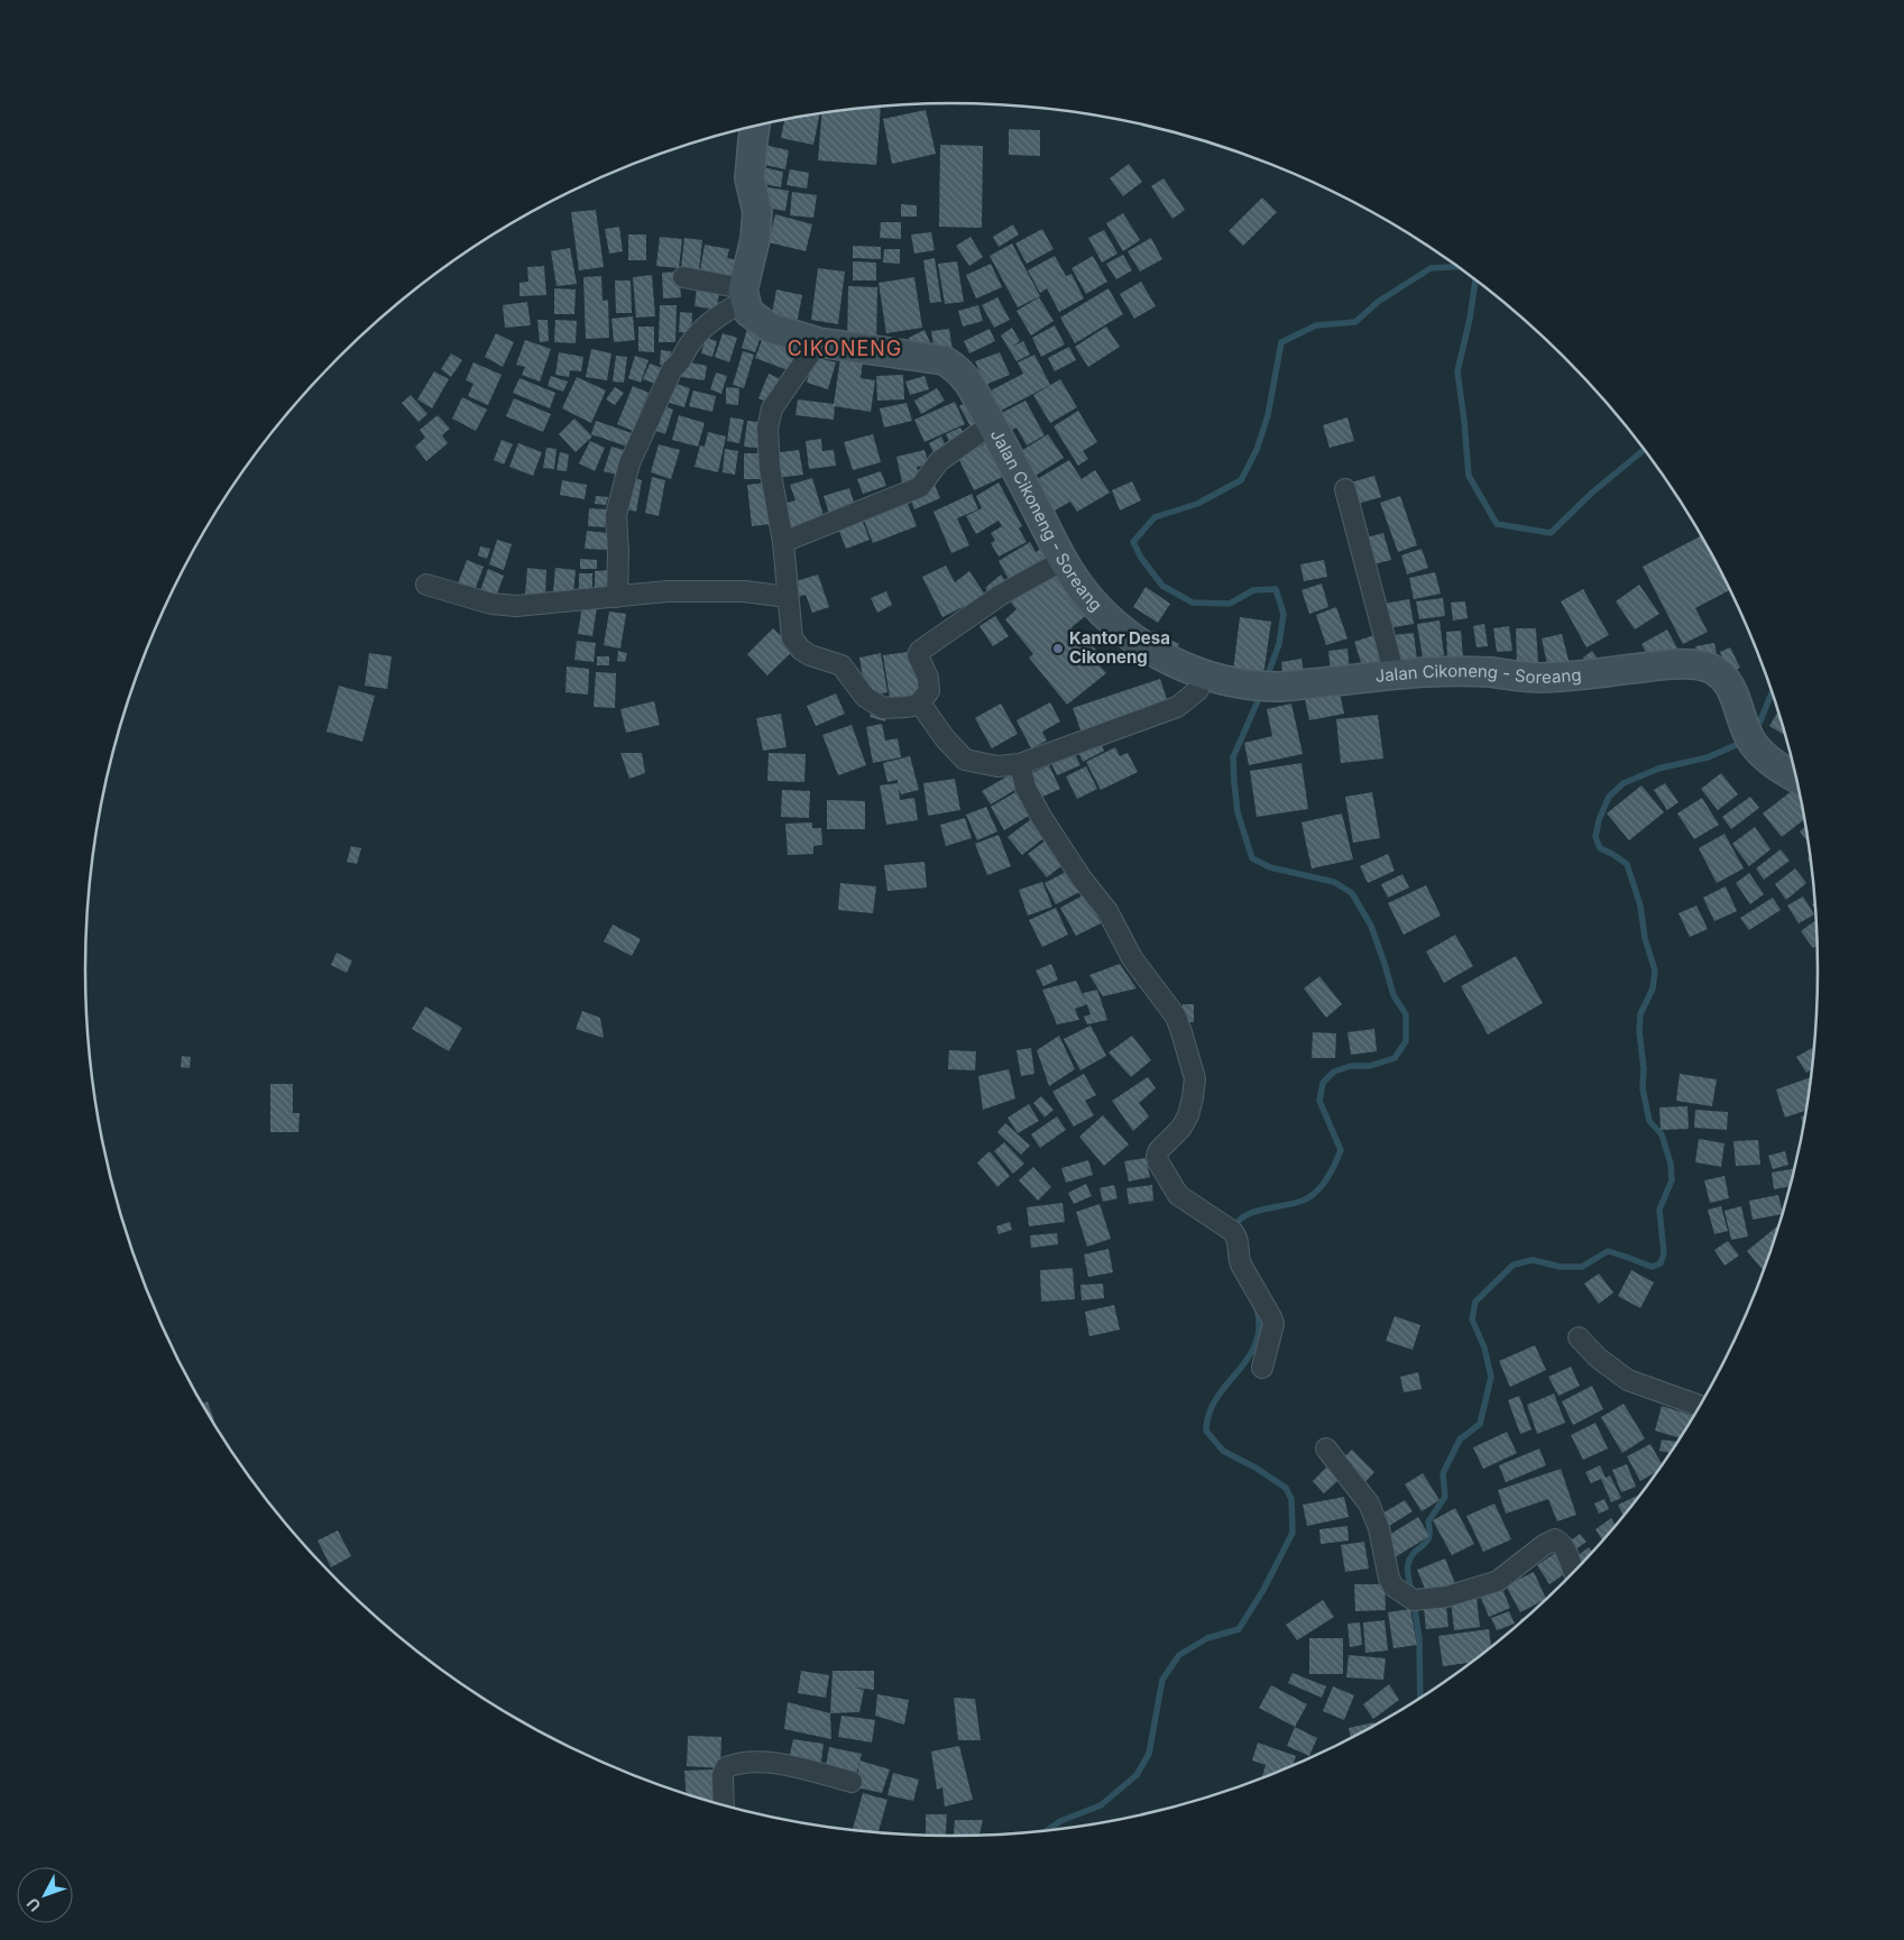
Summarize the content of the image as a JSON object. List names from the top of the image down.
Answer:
{
  "streets": {
    "street": ["Jalan Cikoneng - Soreang"]
  },
  "districts": ["CIKONENG"],
  "places": ["Kantor Desa Cikoneng"],
  "north": "bottom left"
}
